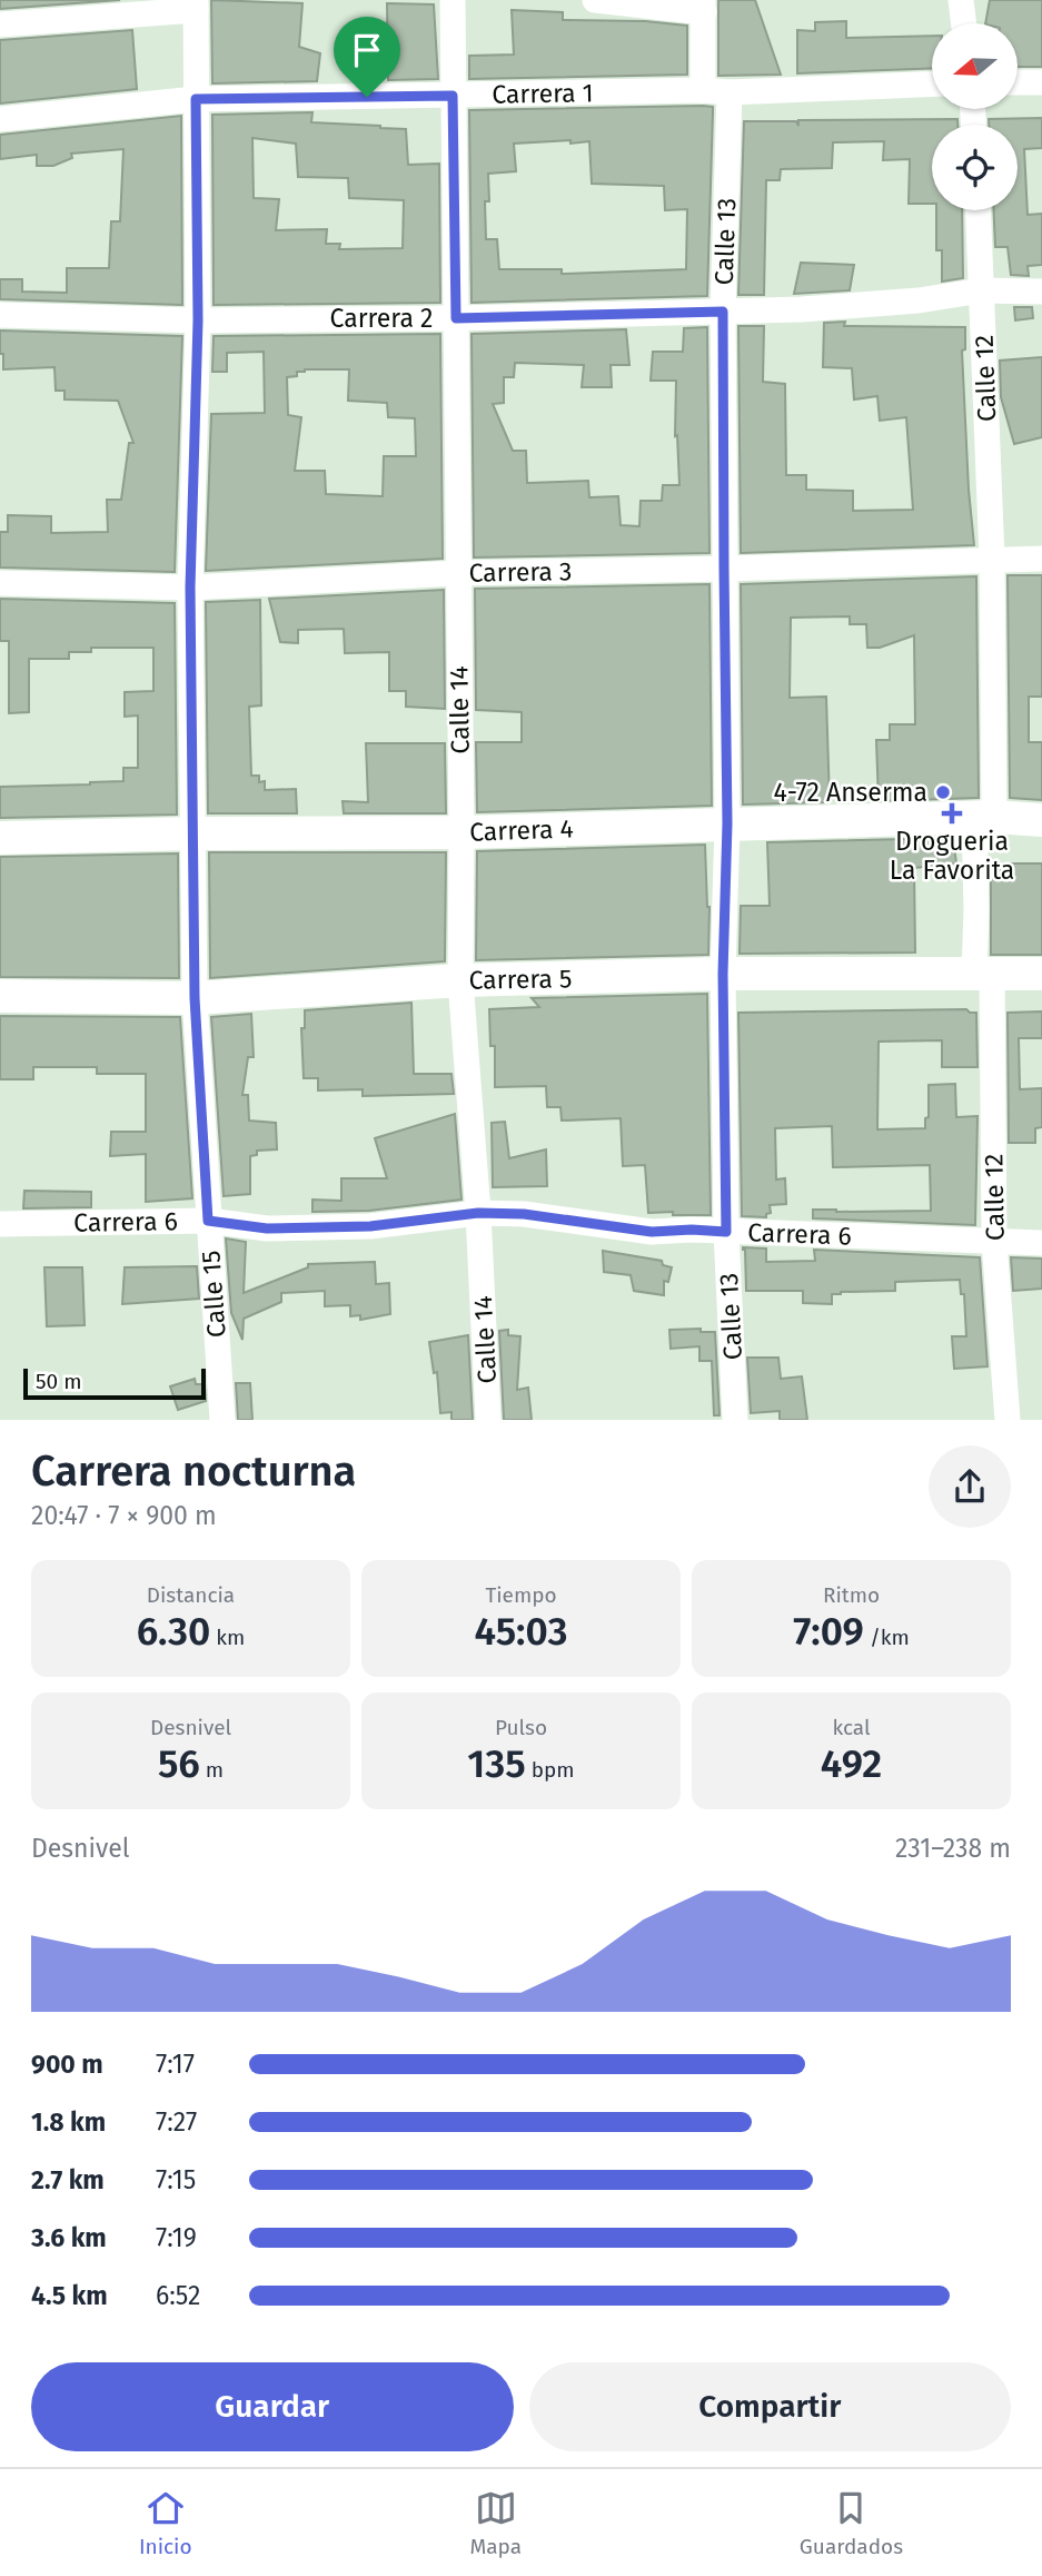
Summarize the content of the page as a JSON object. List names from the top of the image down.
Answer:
{
  "streets": {
    "street": [
      "Carrera 1",
      "Calle 13",
      "Carrera 2",
      "Calle 12",
      "Carrera 3",
      "Calle 14",
      "Carrera 4",
      "Carrera 5",
      "Carrera 6",
      "Calle 15"
    ]
  },
  "crossings": [
    ["Carrera 1", "Calle 13"],
    ["Carrera 1", "Calle 14"],
    ["Carrera 1", "Calle 15"],
    ["Calle 13", "Carrera 2"],
    ["Calle 13", "Carrera 3"],
    ["Calle 13", "Carrera 4"],
    ["Calle 13", "Carrera 5"],
    ["Calle 13", "Carrera 6"],
    ["Carrera 2", "Calle 12"],
    ["Carrera 2", "Calle 14"],
    ["Carrera 2", "Calle 15"],
    ["Calle 12", "Carrera 3"],
    ["Calle 12", "Carrera 4"],
    ["Calle 12", "Carrera 5"],
    ["Calle 12", "Carrera 6"],
    ["Carrera 3", "Calle 14"],
    ["Carrera 3", "Calle 15"],
    ["Calle 14", "Carrera 4"],
    ["Calle 14", "Carrera 5"],
    ["Calle 14", "Carrera 6"],
    ["Carrera 4", "Calle 15"],
    ["Carrera 5", "Calle 15"],
    ["Carrera 6", "Calle 15"]
  ],
  "places": {
    "other": ["4-72 Anserma"],
    "health": ["Drogueria La Favorita"]
  },
  "scale_bar": "50 m",
  "north": "left",
  "page": {
    "scale": "50 m",
    "heading": ["Carrera nocturna", "20:47 · 7 × 900 m"],
    "stats": [
      ["Distancia", "6.30 km"],
      ["Tiempo", "45:03"],
      ["Ritmo", "7:09 /km"],
      ["Desnivel", "56 m"],
      ["Pulso", "135 bpm"],
      ["kcal", "492"]
    ],
    "chart": ["Desnivel", "231–238 m"],
    "list": [
      {
        "name": "900 m",
        "note": "7:17"
      },
      {
        "name": "1.8 km",
        "note": "7:27"
      },
      {
        "name": "2.7 km",
        "note": "7:15"
      },
      {
        "name": "3.6 km",
        "note": "7:19"
      },
      {
        "name": "4.5 km",
        "note": "6:52"
      }
    ],
    "buttons": ["Guardar", "Compartir"],
    "tabs": ["Inicio", "Mapa", "Guardados"]
  }
}
